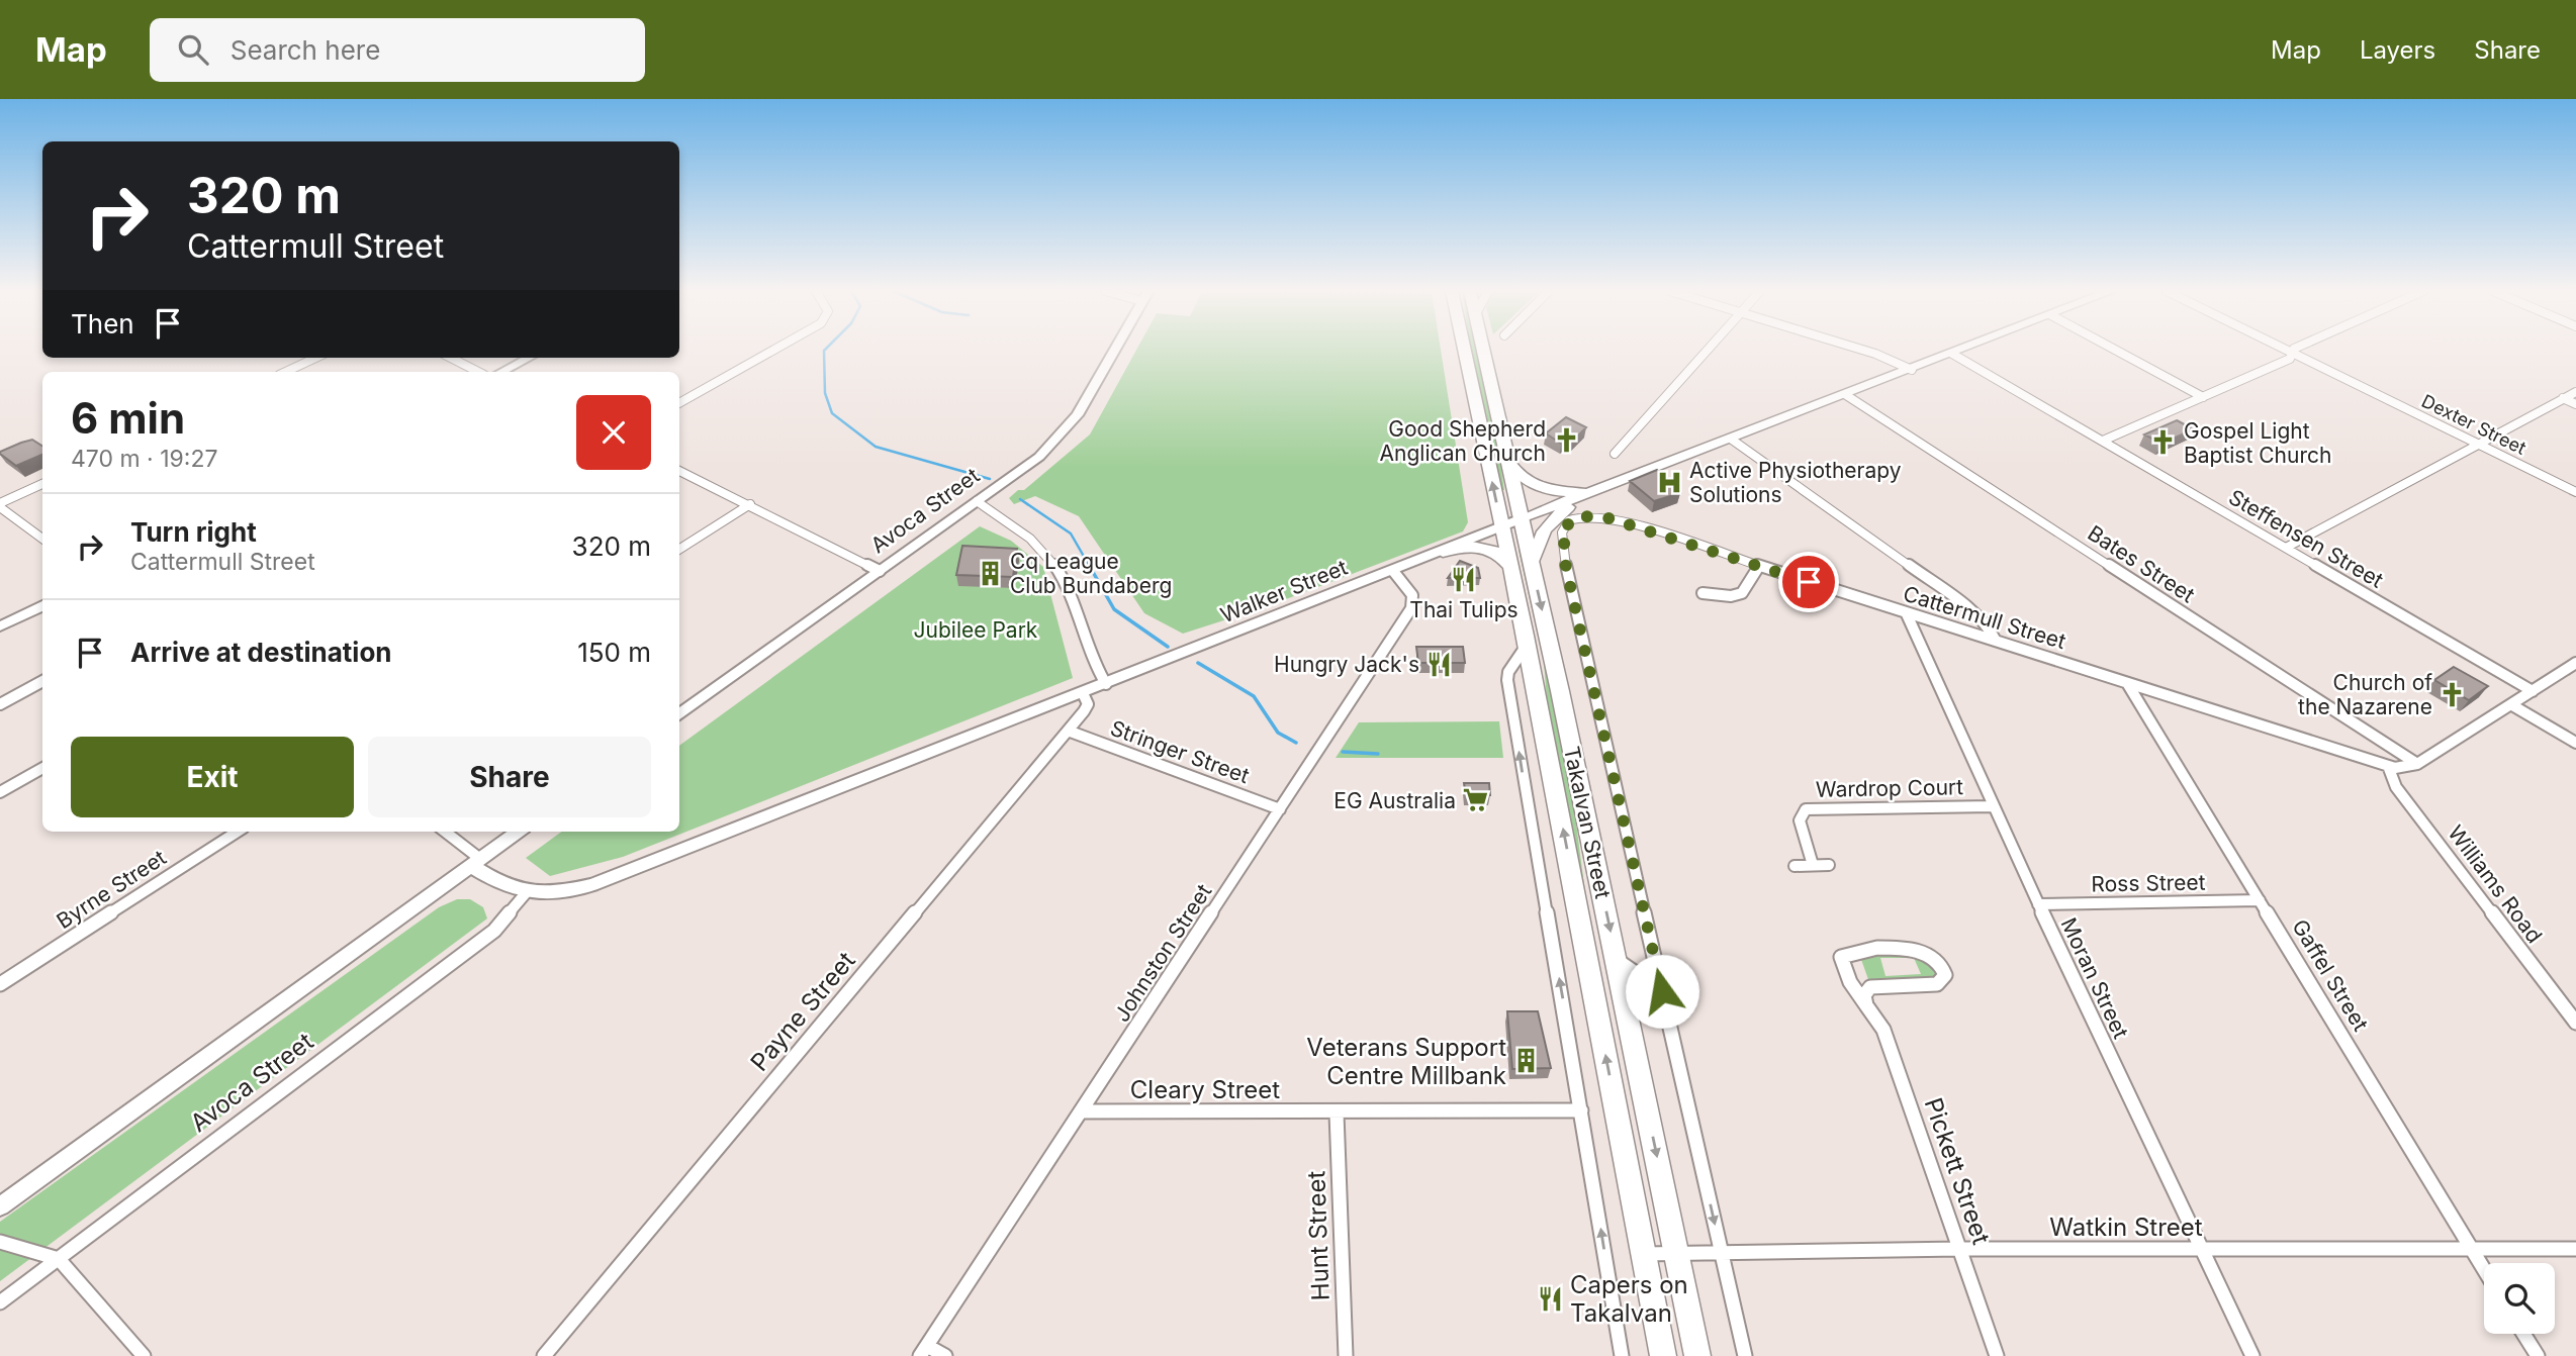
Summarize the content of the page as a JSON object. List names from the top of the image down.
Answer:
{
  "streets": {
    "highway": ["Takalvan Street"],
    "main road": ["Walker Street"],
    "street": [
      "Dexter Street",
      "Avoca Street",
      "Steffensen Street",
      "Bates Street",
      "Cattermull Street",
      "Stringer Street",
      "Wardrop Court",
      "Ross Street",
      "Williams Road",
      "Byrne Street",
      "Johnston Street",
      "Gaffel Street",
      "Moran Street",
      "Payne Street",
      "Cleary Street",
      "Pickett Street",
      "Watkin Street",
      "Hunt Street"
    ]
  },
  "crossings": [
    ["Avoca Street", "Walker Street"],
    ["Steffensen Street", "Walker Street"],
    ["Bates Street", "Walker Street"],
    ["Walker Street", "Takalvan Street"],
    ["Walker Street", "Johnston Street"],
    ["Walker Street", "Payne Street"],
    ["Cattermull Street", "Takalvan Street"],
    ["Cattermull Street", "Williams Road"],
    ["Cattermull Street", "Gaffel Street"],
    ["Cattermull Street", "Moran Street"],
    ["Stringer Street", "Johnston Street"],
    ["Stringer Street", "Payne Street"],
    ["Wardrop Court", "Moran Street"],
    ["Takalvan Street", "Watkin Street"],
    ["Ross Street", "Gaffel Street"],
    ["Ross Street", "Moran Street"],
    ["Johnston Street", "Cleary Street"],
    ["Gaffel Street", "Watkin Street"],
    ["Moran Street", "Watkin Street"],
    ["Cleary Street", "Hunt Street"],
    ["Pickett Street", "Watkin Street"]
  ],
  "parks": ["Jubilee Park"],
  "places": {
    "church": ["Good Shepherd Anglican Church", "Gospel Light Baptist Church", "Church of the Nazarene"],
    "hospital": ["Active Physiotherapy Solutions"],
    "building": ["Cq League Club Bundaberg", "Veterans Support Centre Millbank"],
    "restaurant": ["Thai Tulips", "Hungry Jack's", "Capers on Takalvan"],
    "supermarket": ["EG Australia"]
  },
  "page": {
    "header": "Map",
    "search": "Search here",
    "nav": ["Map", "Layers", "Share"],
    "turn": ["320 m", "Cattermull Street"],
    "then": "Then",
    "heading": ["6 min", "470 m · 19:27"],
    "list": [
      {
        "name": "Turn right",
        "note": "Cattermull Street",
        "value": "320 m"
      },
      {
        "name": "Arrive at destination",
        "value": "150 m"
      }
    ],
    "buttons": ["Exit", "Share"]
  }
}
